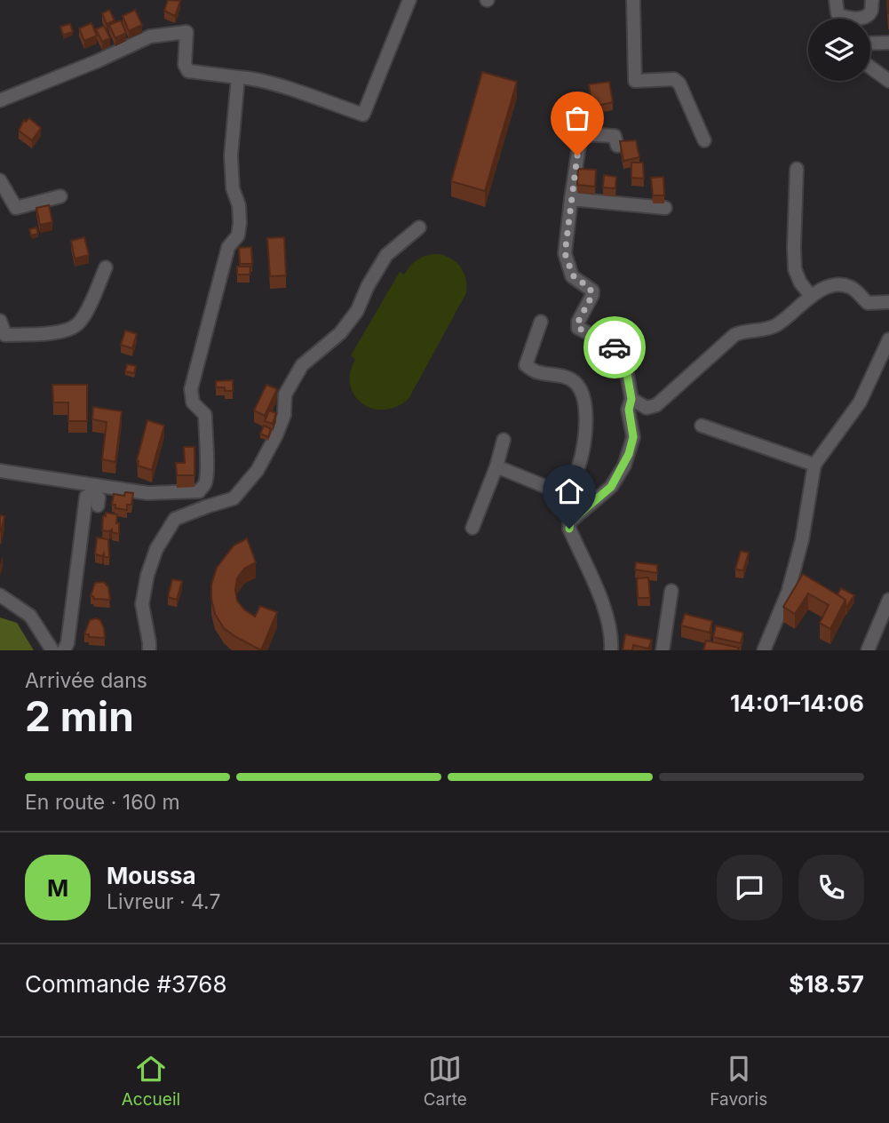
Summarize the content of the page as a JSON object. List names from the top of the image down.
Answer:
{
  "page": {
    "heading": ["2 min", "Arrivée dans", "14:01–14:06"],
    "panel": [
      "Moussa",
      "Livreur · 4.7",
      "Commande #3768",
      "$18.57"
    ],
    "bar": "En route · 160 m",
    "round": "M",
    "tabs": ["Accueil", "Carte", "Favoris"]
  }
}
